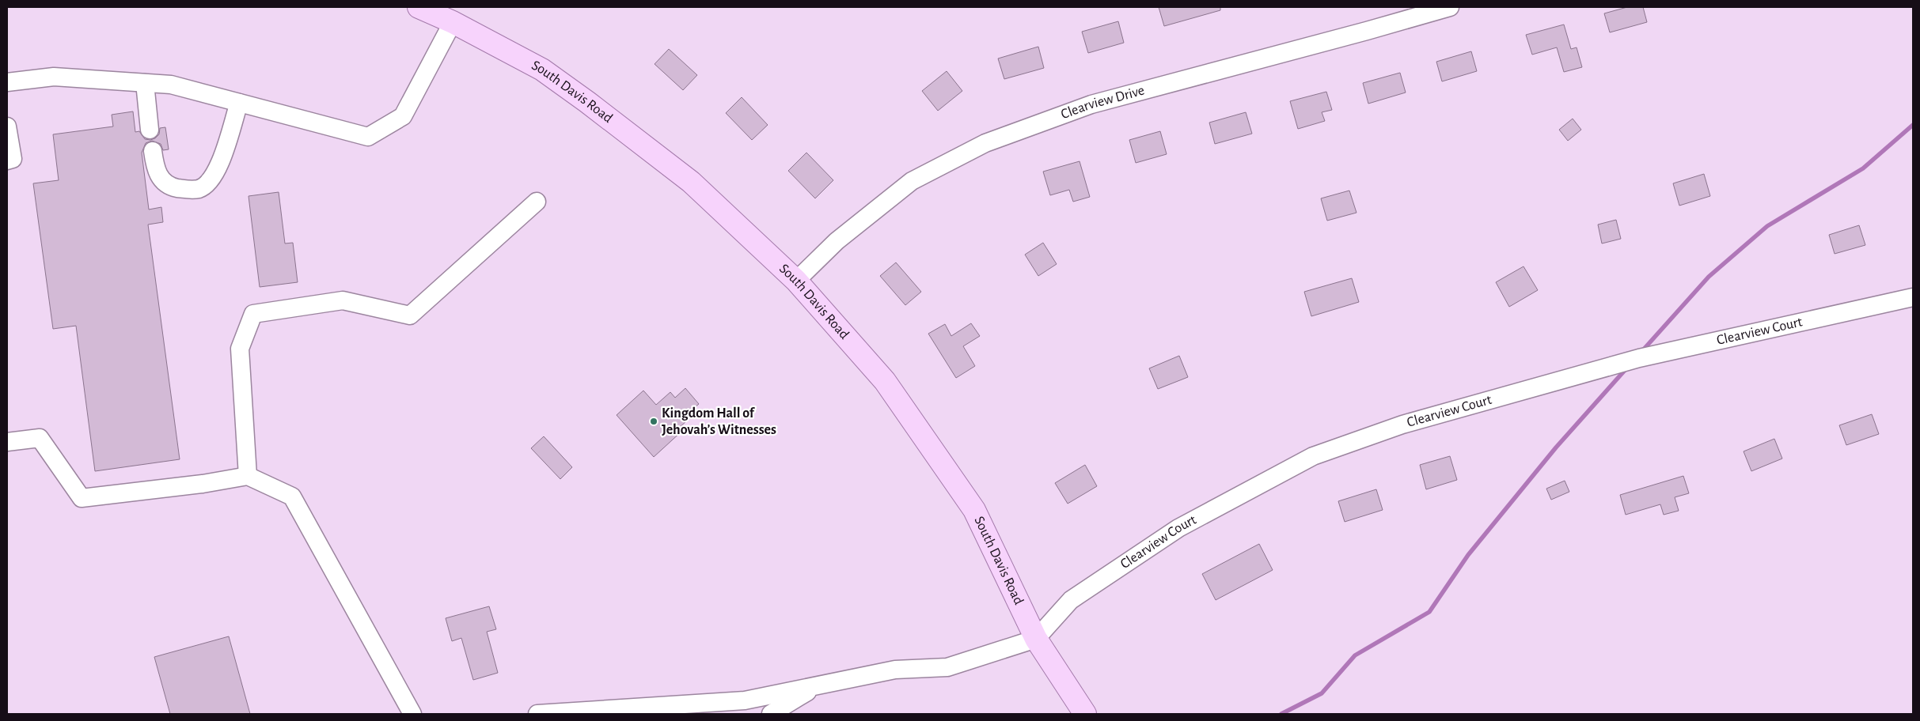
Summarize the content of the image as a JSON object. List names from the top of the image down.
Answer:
{
  "streets": {
    "main road": ["South Davis Road"],
    "street": ["Clearview Drive", "Clearview Court"]
  },
  "crossings": [
    ["South Davis Road", "Clearview Drive"],
    ["South Davis Road", "Clearview Court"]
  ],
  "places": ["Kingdom Hall of Jehovah’s Witnesses"]
}
